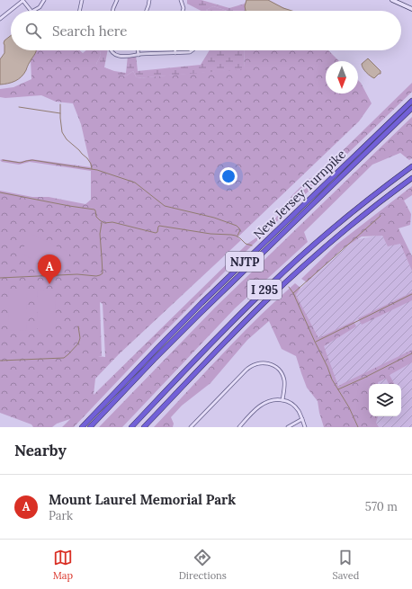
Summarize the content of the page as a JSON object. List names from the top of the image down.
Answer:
{
  "streets": {
    "highway": ["New Jersey Turnpike", "NJTP", "I 295"]
  },
  "north": "bottom",
  "page": {
    "search": "Search here",
    "pins": "A",
    "heading": "Nearby",
    "list": [
      {
        "mark": "A",
        "name": "Mount Laurel Memorial Park",
        "note": "Park",
        "value": "570 m"
      }
    ],
    "nav": ["Map", "Directions", "Saved"]
  }
}
